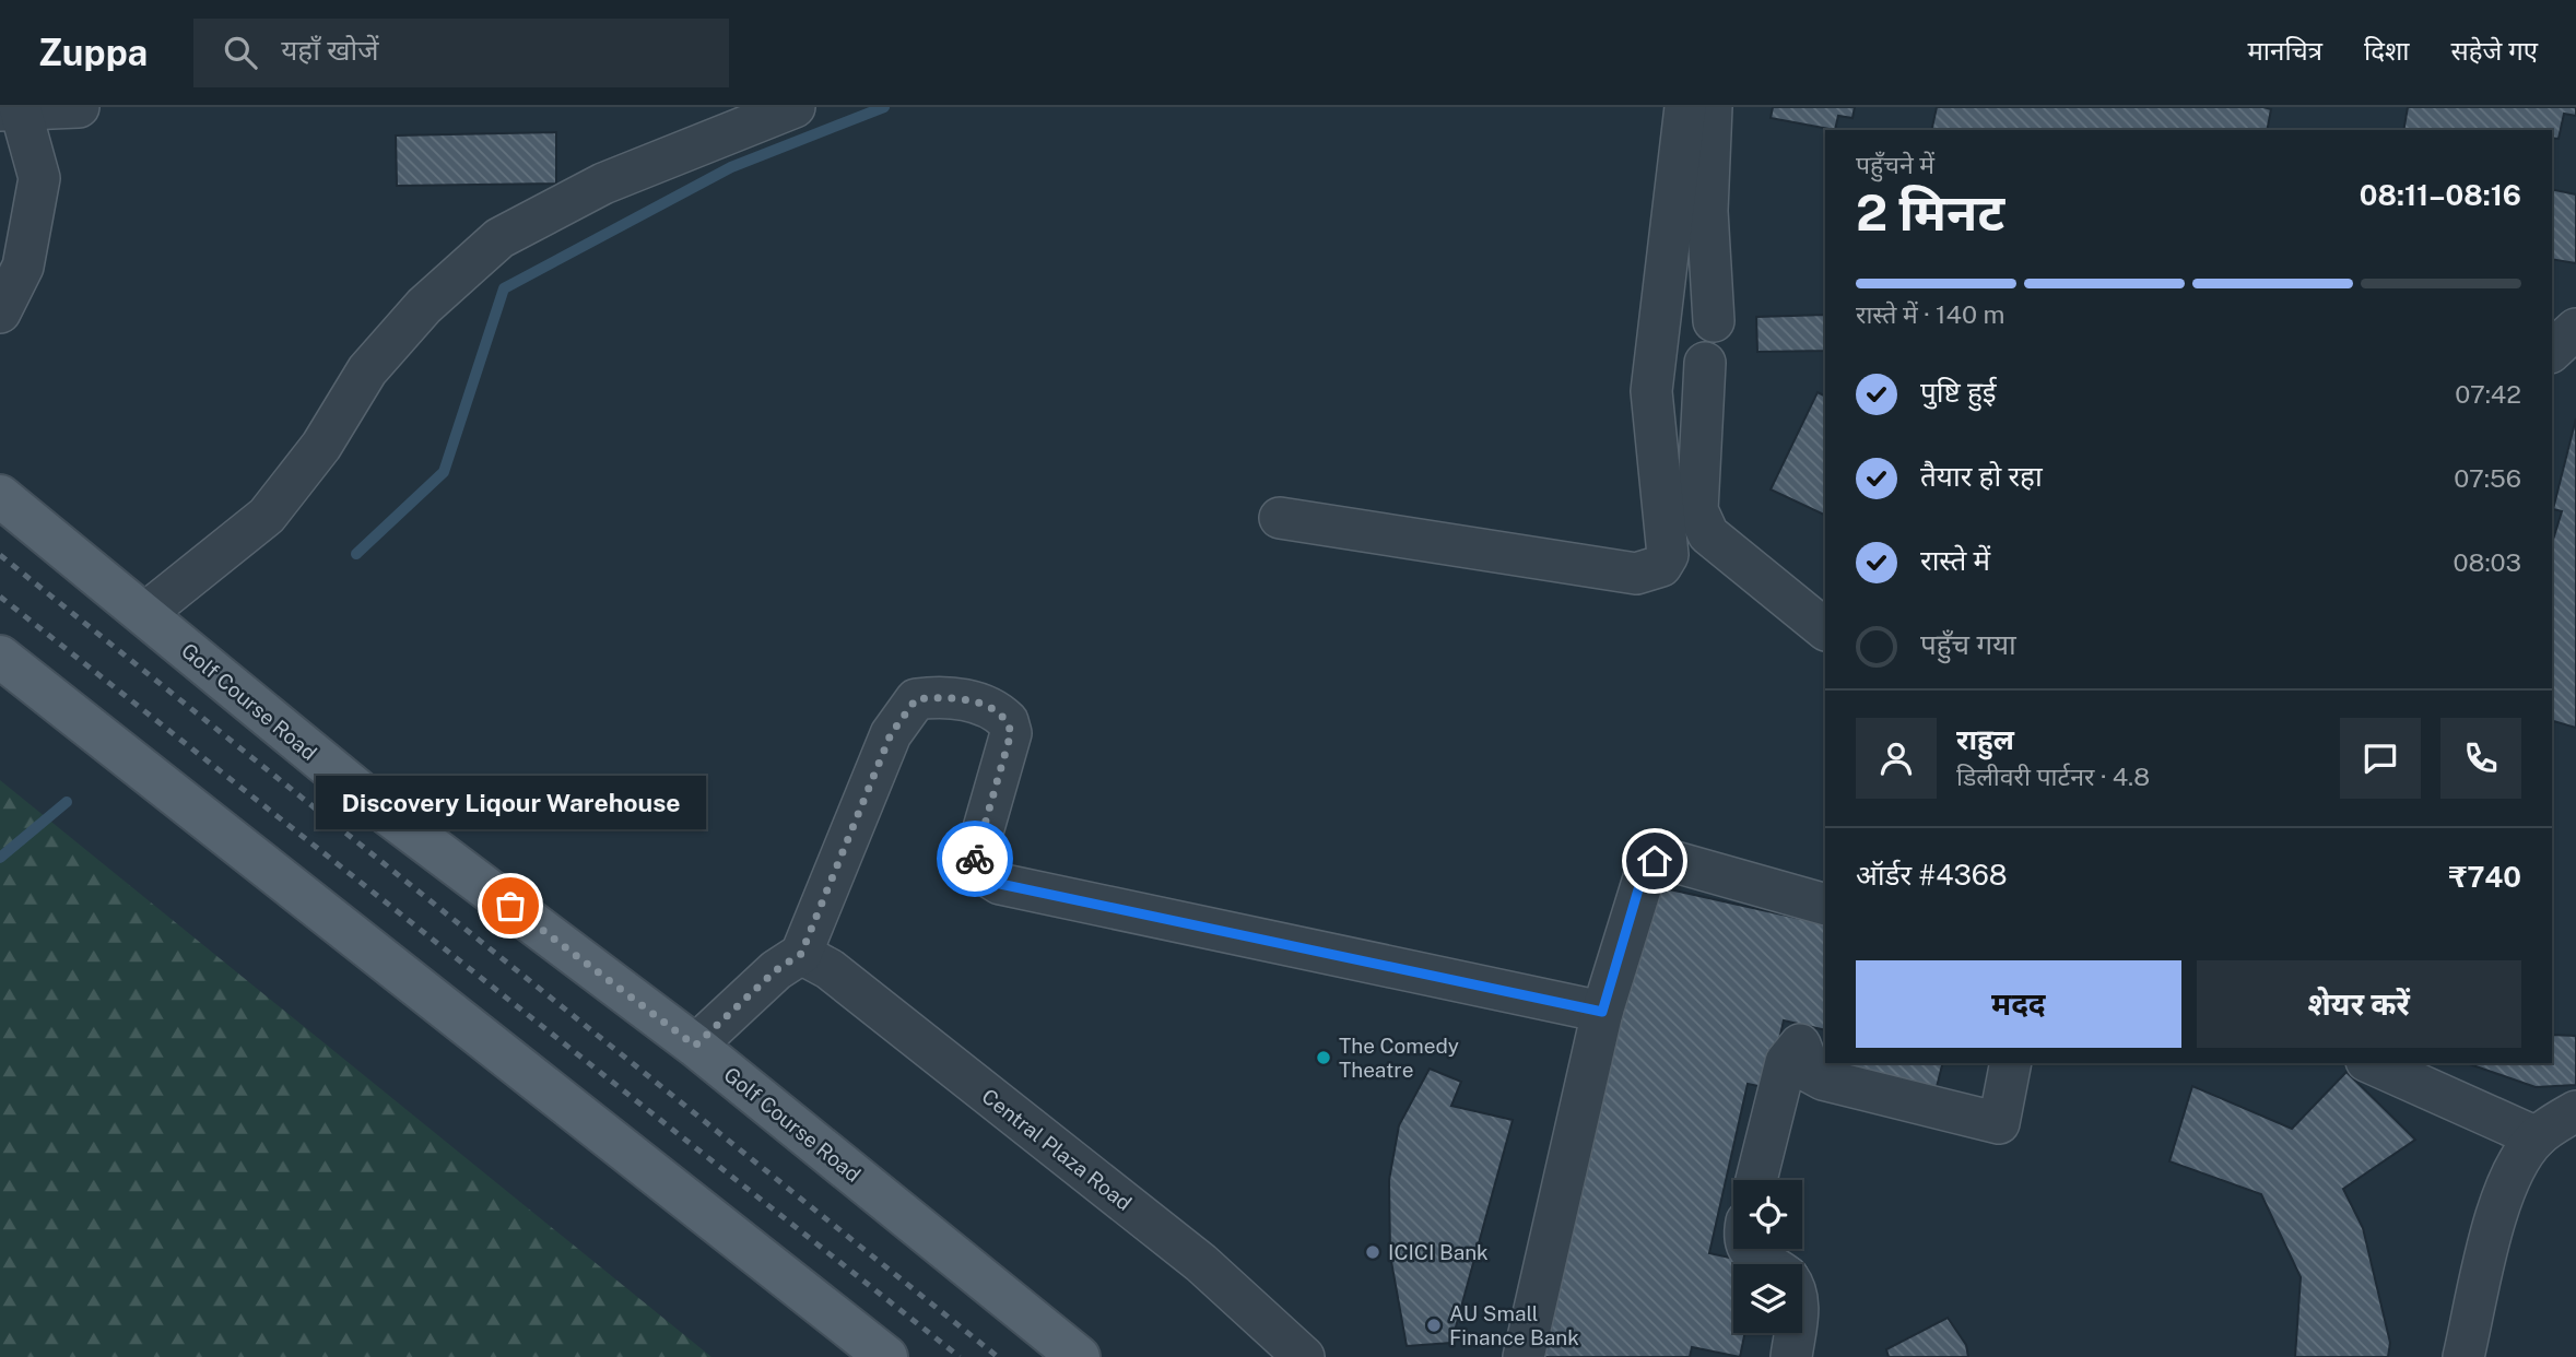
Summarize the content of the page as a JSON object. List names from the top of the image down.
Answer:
{
  "streets": {
    "main road": ["Golf Course Road"],
    "street": ["Central Plaza Road"]
  },
  "places": [
    "Discovery Liqour Warehouse",
    "The Comedy Theatre",
    "ICICI Bank",
    "AU Small Finance Bank"
  ],
  "page": {
    "header": "Zuppa",
    "search": "यहाँ खोजें",
    "nav": ["मानचित्र", "दिशा", "सहेजे गए"],
    "heading": ["2 मिनट", "पहुँचने में", "08:11–08:16"],
    "panel": [
      "राहुल",
      "डिलीवरी पार्टनर · 4.8",
      "ऑर्डर #4368",
      "₹740"
    ],
    "bar": "रास्ते में · 140 m",
    "list": [
      ["पुष्टि हुई", "07:42"],
      ["तैयार हो रहा", "07:56"],
      ["रास्ते में", "08:03"],
      "पहुँच गया"
    ],
    "bubble": "Discovery Liqour Warehouse",
    "buttons": ["मदद", "शेयर करें"]
  }
}
